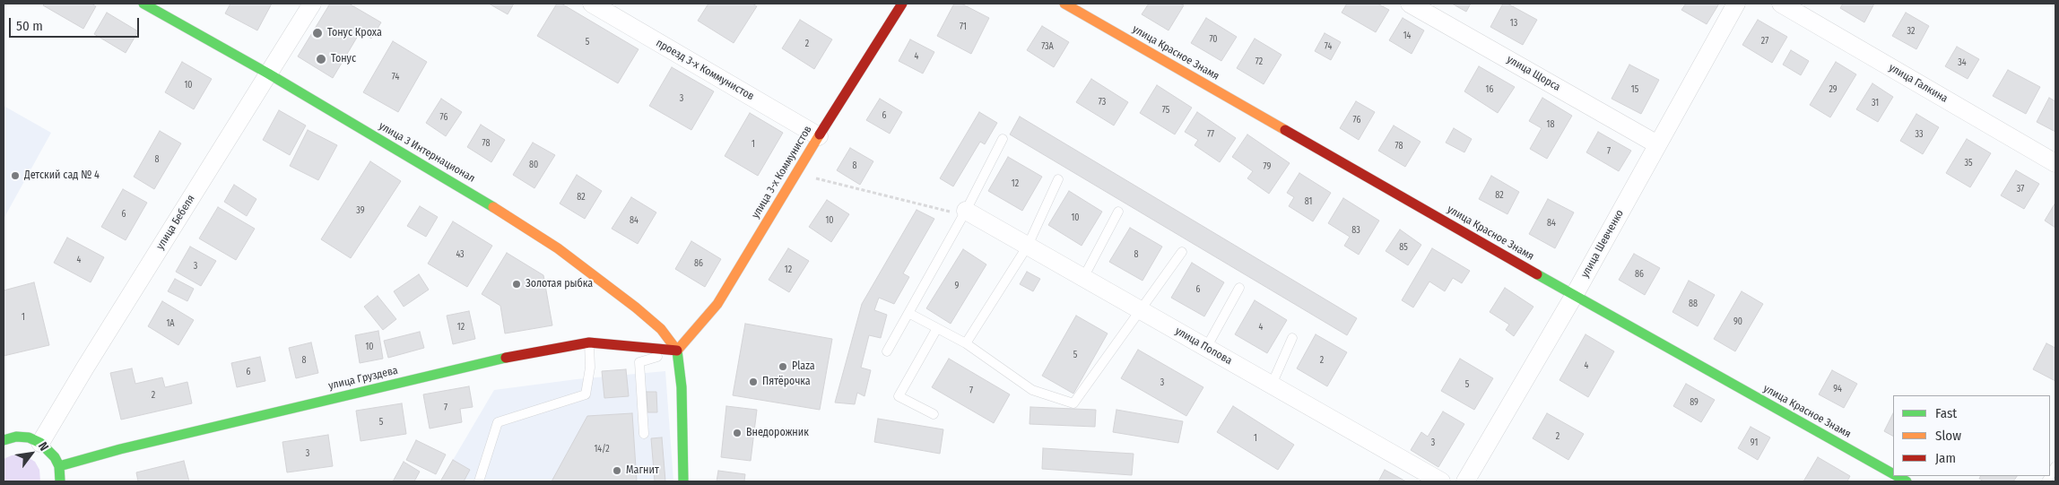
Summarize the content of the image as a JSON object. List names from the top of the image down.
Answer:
{
  "streets": {
    "street": [
      "улица Красное Знамя",
      "проезд 3-х Коммунистов",
      "улица Щорса",
      "улица Галкина",
      "улица 3 Интернационал",
      "улица 3-х Коммунистов",
      "улица Бебеля",
      "улица Шевченко",
      "улица Попова",
      "улица Груздева"
    ]
  },
  "crossings": [
    ["улица Красное Знамя", "улица Шевченко"],
    ["проезд 3-х Коммунистов", "улица 3-х Коммунистов"],
    ["улица Щорса", "улица Шевченко"],
    ["улица 3 Интернационал", "улица 3-х Коммунистов"],
    ["улица 3 Интернационал", "улица Бебеля"],
    ["улица 3 Интернационал", "улица Груздева"],
    ["улица 3-х Коммунистов", "улица Груздева"]
  ],
  "places": [
    "Тонус Кроха",
    "Тонус",
    "Детский сад № 4",
    "Золотая рыбка",
    "Plaza",
    "Пятёрочка",
    "Внедорожник",
    "Магнит"
  ],
  "house_numbers": [
    "13",
    "71",
    "32",
    "14",
    "70",
    "27",
    "5",
    "2",
    "73А",
    "74",
    "4",
    "72",
    "34",
    "74",
    "10",
    "16",
    "15",
    "29",
    "3",
    "73",
    "31",
    "75",
    "6",
    "76",
    "76",
    "18",
    "77",
    "33",
    "78",
    "1",
    "78",
    "7",
    "8",
    "35",
    "80",
    "8",
    "79",
    "12",
    "37",
    "82",
    "82",
    "81",
    "39",
    "6",
    "10",
    "84",
    "10",
    "84",
    "83",
    "85",
    "43",
    "8",
    "4",
    "86",
    "3",
    "12",
    "86",
    "9",
    "6",
    "88",
    "1",
    "90",
    "1А",
    "12",
    "4",
    "10",
    "5",
    "8",
    "2",
    "4",
    "6",
    "3",
    "5",
    "94",
    "7",
    "2",
    "89",
    "7",
    "5",
    "2",
    "1",
    "3",
    "91",
    "14/2",
    "3"
  ],
  "legend": ["Fast", "Slow", "Jam"],
  "scale_bar": "50 m",
  "north": "top right"
}
